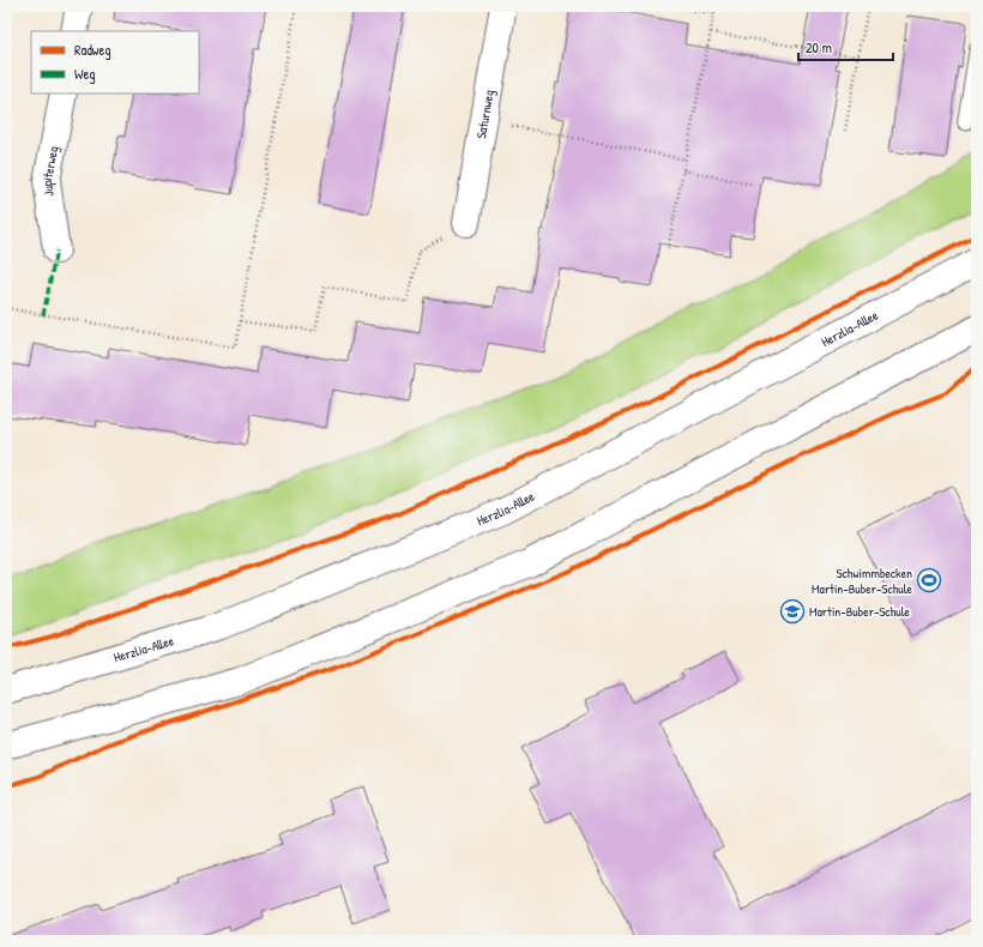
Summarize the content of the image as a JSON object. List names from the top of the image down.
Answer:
{
  "streets": {
    "main road": ["Saturnweg", "Jupiterweg", "Herzlia-Allee"]
  },
  "places": {
    "sports": ["Schwimmbecken Martin-Buber-Schule"],
    "school or university": ["Martin-Buber-Schule"]
  },
  "legend": ["Radweg", "Weg"],
  "scale_bar": "20 m"
}
